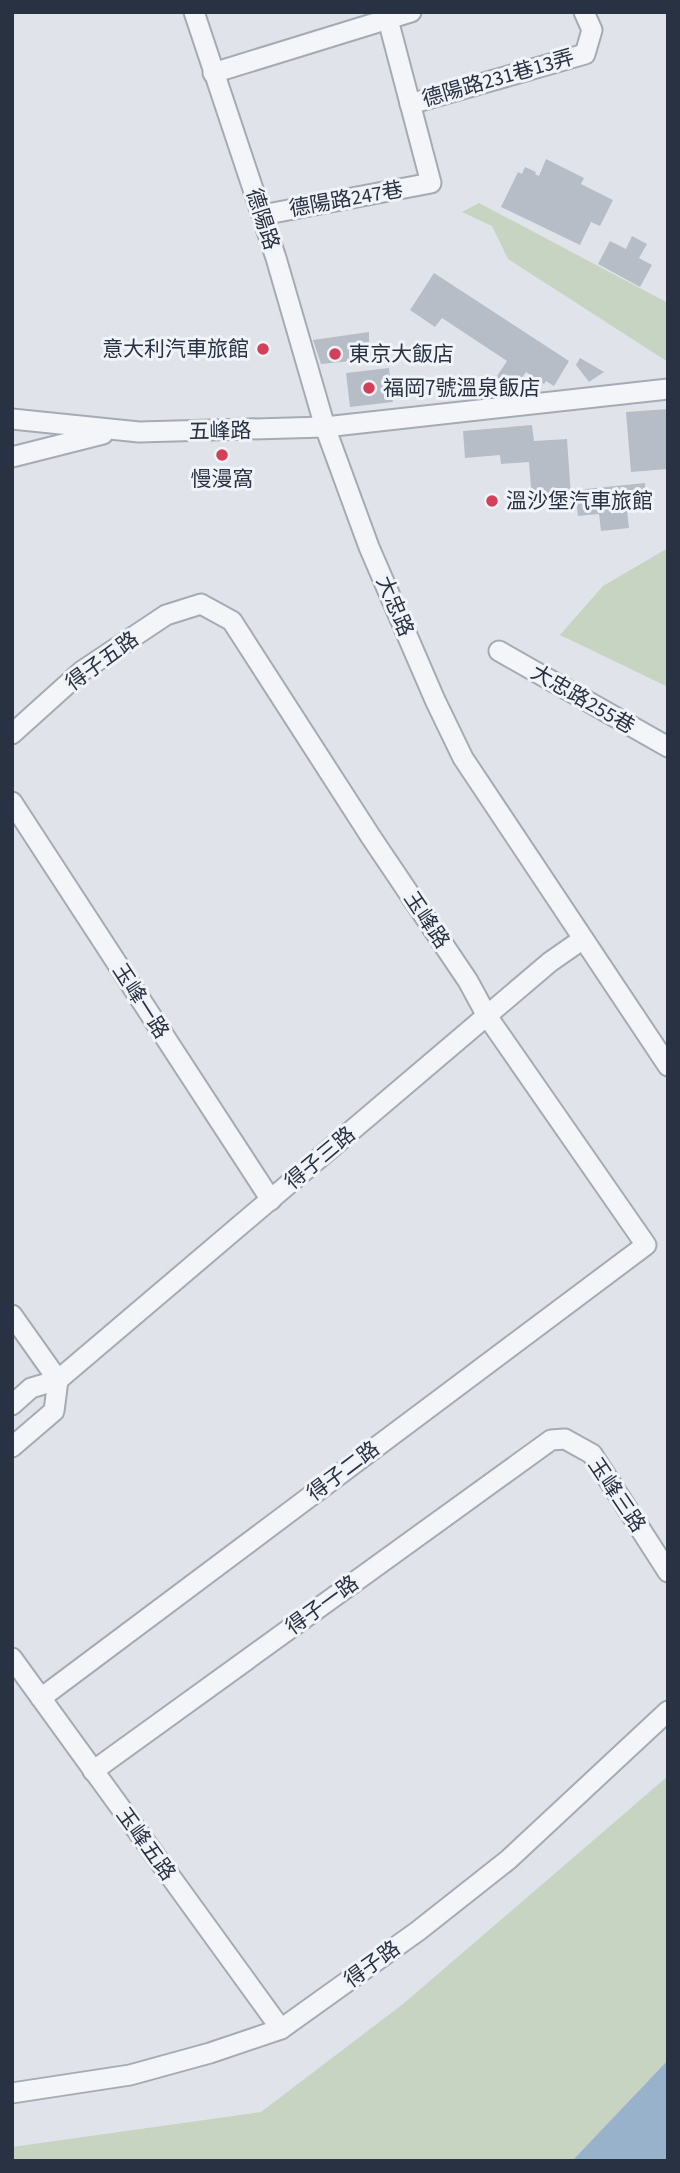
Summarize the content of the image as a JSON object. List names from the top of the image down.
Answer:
{
  "streets": {
    "street": [
      "德陽路231巷13弄",
      "德陽路247巷",
      "德陽路",
      "五峰路",
      "大忠路",
      "得子五路",
      "大忠路255巷",
      "玉峰路",
      "玉峰一路",
      "得子三路",
      "得子二路",
      "玉峰三路",
      "得子一路",
      "玉峰五路",
      "得子路"
    ]
  },
  "crossings": [
    ["德陽路231巷13弄", "德陽路247巷"],
    ["德陽路247巷", "德陽路"],
    ["德陽路", "五峰路"],
    ["德陽路", "大忠路"],
    ["五峰路", "大忠路"],
    ["大忠路", "得子三路"],
    ["得子五路", "玉峰路"],
    ["玉峰路", "得子三路"],
    ["玉峰路", "得子二路"],
    ["玉峰一路", "得子三路"],
    ["得子二路", "玉峰五路"],
    ["玉峰三路", "得子一路"],
    ["得子一路", "玉峰五路"],
    ["玉峰五路", "得子路"]
  ],
  "places": [
    "意大利汽車旅館",
    "東京大飯店",
    "福岡7號溫泉飯店",
    "慢漫窩",
    "溫沙堡汽車旅館"
  ]
}
